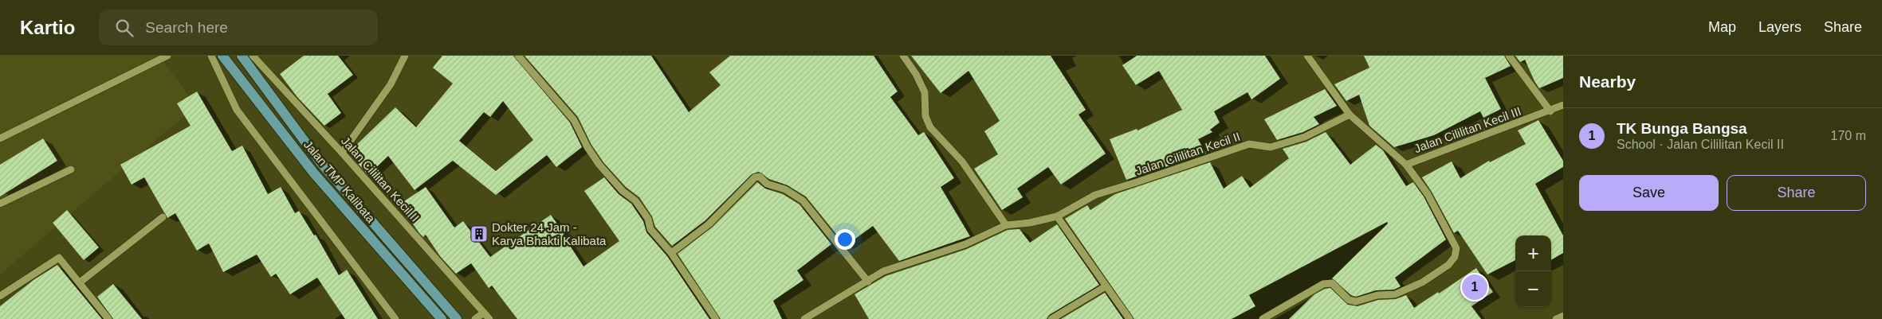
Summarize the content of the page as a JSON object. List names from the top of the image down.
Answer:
{
  "streets": {
    "main road": ["Jalan TMP Kalibata"],
    "street": ["Jalan Cililitan Kecil III", "Jalan Cililitan Kecil II"]
  },
  "crossings": [
    ["Jalan Cililitan Kecil III", "Jalan Cililitan Kecil II"]
  ],
  "places": {
    "building": ["Dokter 24 Jam - Karya Bhakti Kalibata"]
  },
  "page": {
    "header": "Kartio",
    "search": "Search here",
    "nav": ["Map", "Layers", "Share"],
    "heading": "Nearby",
    "list": [
      {
        "mark": "1",
        "name": "TK Bunga Bangsa",
        "note": "School · Jalan Cililitan Kecil II",
        "value": "170 m"
      }
    ],
    "buttons": ["Save", "Share"],
    "map_buttons": ["+", "−"],
    "pins": "1"
  }
}
